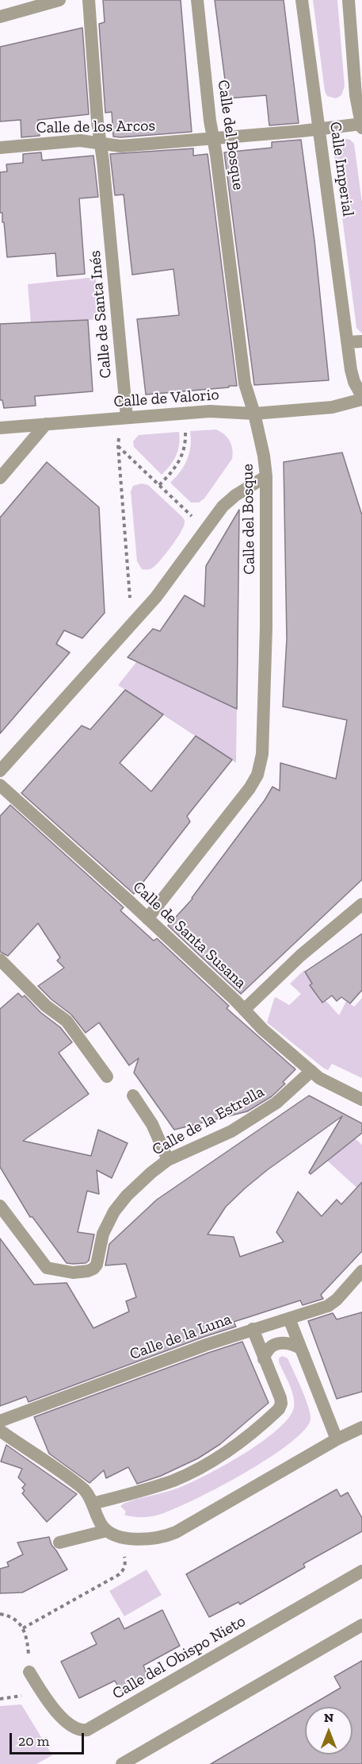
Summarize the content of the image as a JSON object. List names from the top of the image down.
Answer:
{
  "streets": {
    "street": [
      "Calle de los Arcos",
      "Calle del Bosque",
      "Calle Imperial",
      "Calle de Santa Inés",
      "Calle de Valorio",
      "Calle de Santa Susana",
      "Calle de la Estrella",
      "Calle de la Luna",
      "Calle del Obispo Nieto"
    ]
  },
  "crossings": [
    ["Calle de los Arcos", "Calle del Bosque"],
    ["Calle de los Arcos", "Calle Imperial"],
    ["Calle de los Arcos", "Calle de Santa Inés"],
    ["Calle del Bosque", "Calle de Valorio"],
    ["Calle del Bosque", "Calle de Santa Susana"],
    ["Calle Imperial", "Calle de Valorio"],
    ["Calle de Santa Inés", "Calle de Valorio"],
    ["Calle de Santa Susana", "Calle de la Estrella"]
  ],
  "scale_bar": "20 m",
  "north": "top"
}
